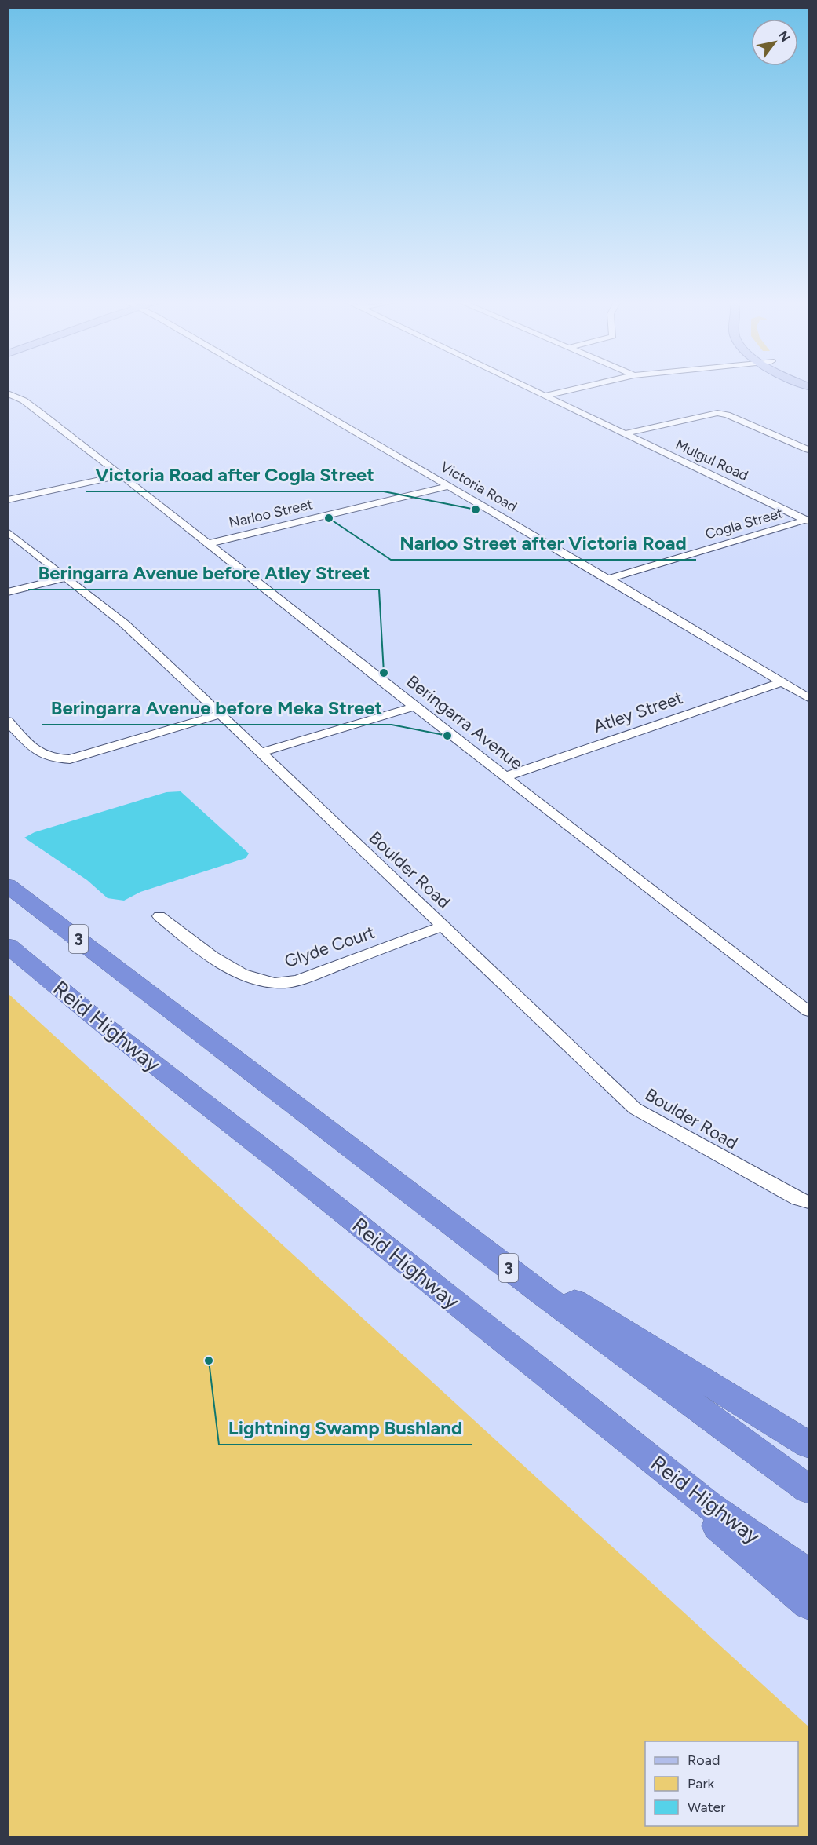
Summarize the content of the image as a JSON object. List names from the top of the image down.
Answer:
{
  "streets": {
    "highway": ["3", "Reid Highway"],
    "street": [
      "Mulgul Road",
      "Victoria Road",
      "Narloo Street",
      "Cogla Street",
      "Atley Street",
      "Beringarra Avenue",
      "Boulder Road",
      "Glyde Court"
    ]
  },
  "crossings": [
    ["Mulgul Road", "Cogla Street"],
    ["Victoria Road", "Narloo Street"],
    ["Victoria Road", "Cogla Street"],
    ["Victoria Road", "Atley Street"],
    ["Narloo Street", "Beringarra Avenue"],
    ["Atley Street", "Beringarra Avenue"],
    ["Boulder Road", "Glyde Court"]
  ],
  "places": [
    "Victoria Road after Cogla Street",
    "Narloo Street after Victoria Road",
    "Beringarra Avenue before Atley Street",
    "Beringarra Avenue before Meka Street",
    "Lightning Swamp Bushland"
  ],
  "legend": ["Road", "Park", "Water"],
  "north": "top right"
}
